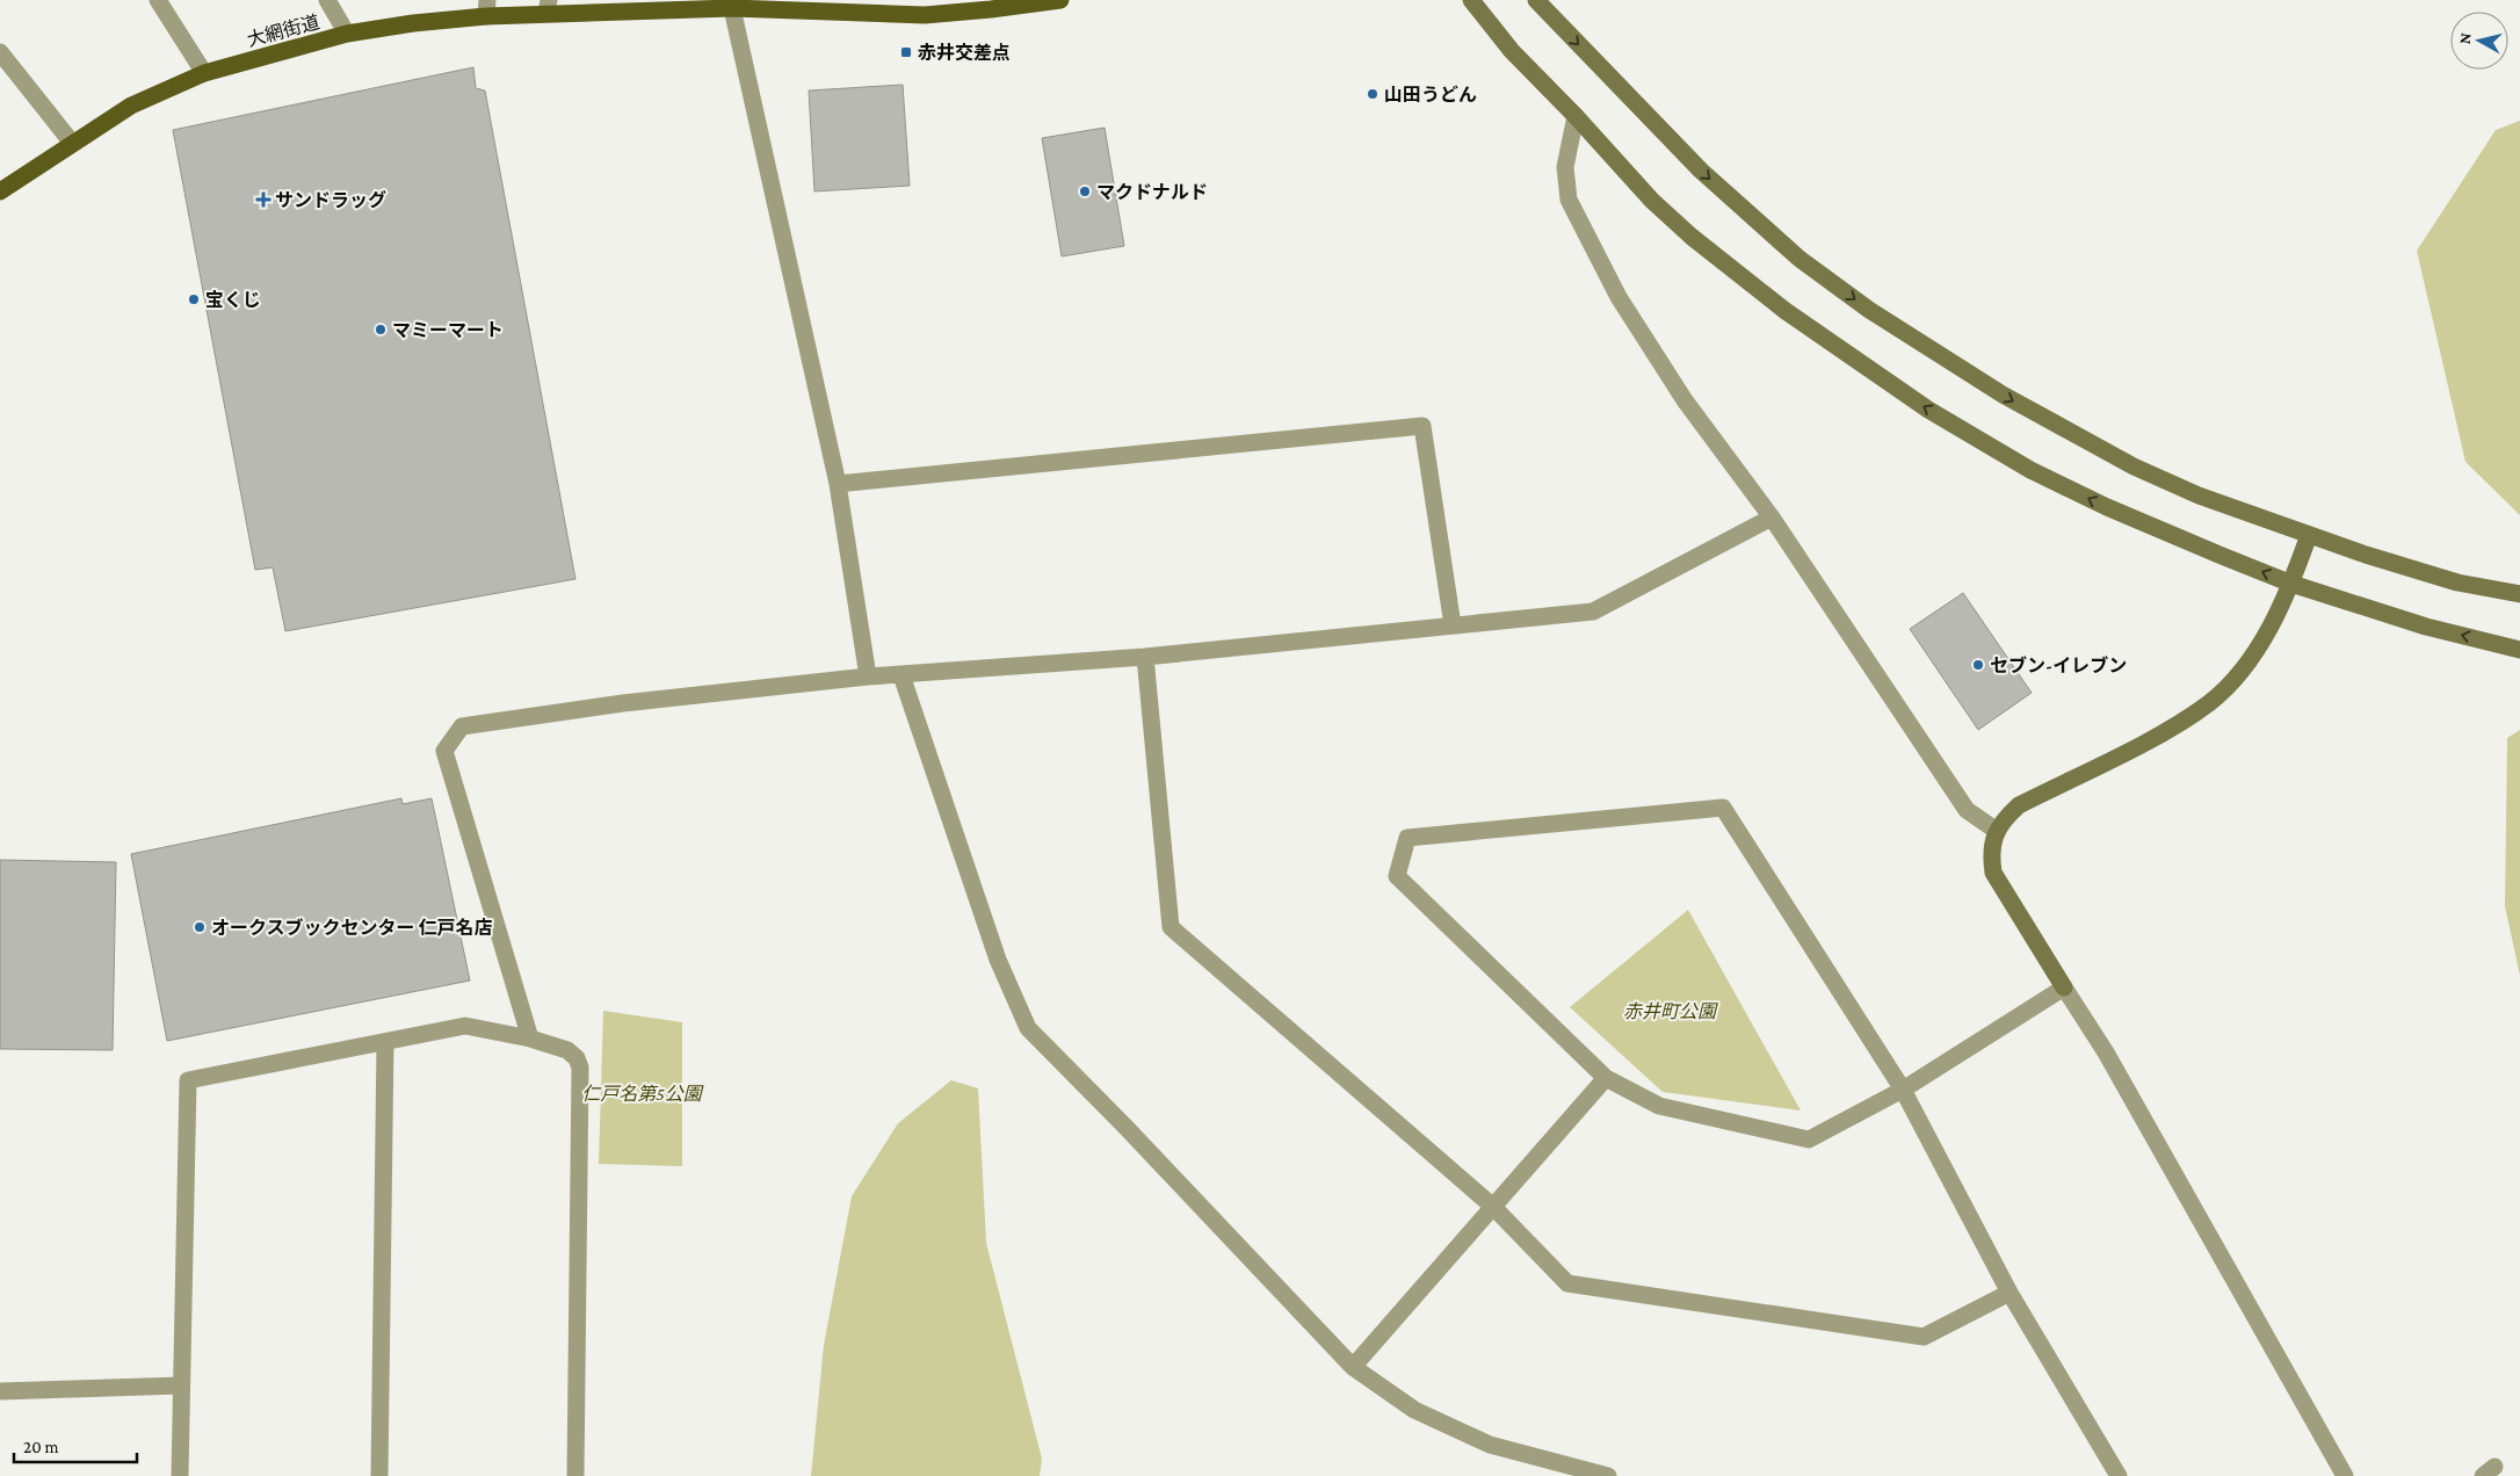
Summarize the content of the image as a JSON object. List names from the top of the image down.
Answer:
{
  "streets": {
    "main road": ["大網街道"]
  },
  "parks": ["赤井町公園", "仁戸名第5公園"],
  "places": {
    "transit": ["赤井交差点"],
    "other": [
      "山田うどん",
      "マクドナルド",
      "宝くじ",
      "マミーマート",
      "セブン-イレブン",
      "オークスブックセンター 仁戸名店"
    ],
    "health": ["サンドラッグ"]
  },
  "scale_bar": "20 m",
  "north": "left"
}
